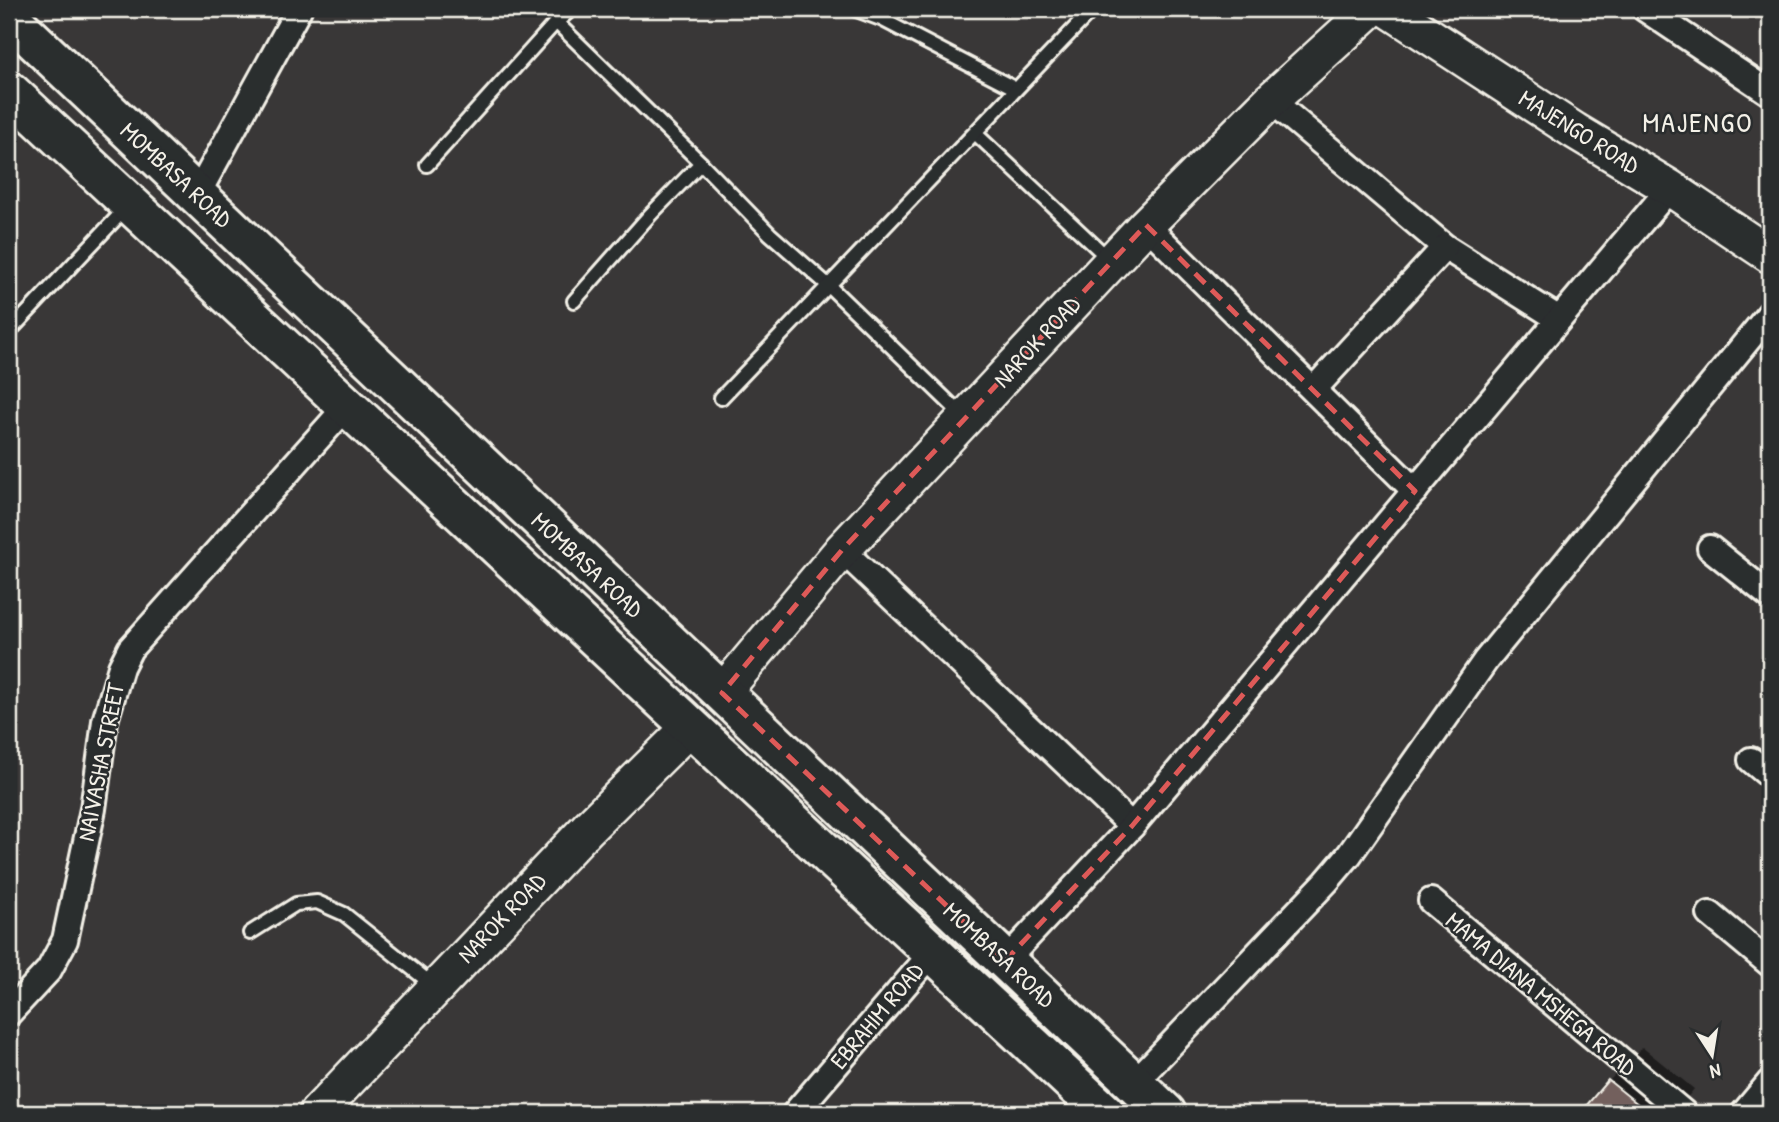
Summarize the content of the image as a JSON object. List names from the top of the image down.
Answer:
{
  "streets": {
    "highway": ["MOMBASA ROAD"],
    "street": [
      "MAJENGO ROAD",
      "NAROK ROAD",
      "NAIVASHA STREET",
      "MAMA DIANA MSHEGA ROAD",
      "EBRAHIM ROAD"
    ]
  },
  "crossings": [
    ["MOMBASA ROAD", "NAROK ROAD"],
    ["MOMBASA ROAD", "NAIVASHA STREET"],
    ["MOMBASA ROAD", "EBRAHIM ROAD"]
  ],
  "districts": ["MAJENGO"],
  "north": "bottom"
}
